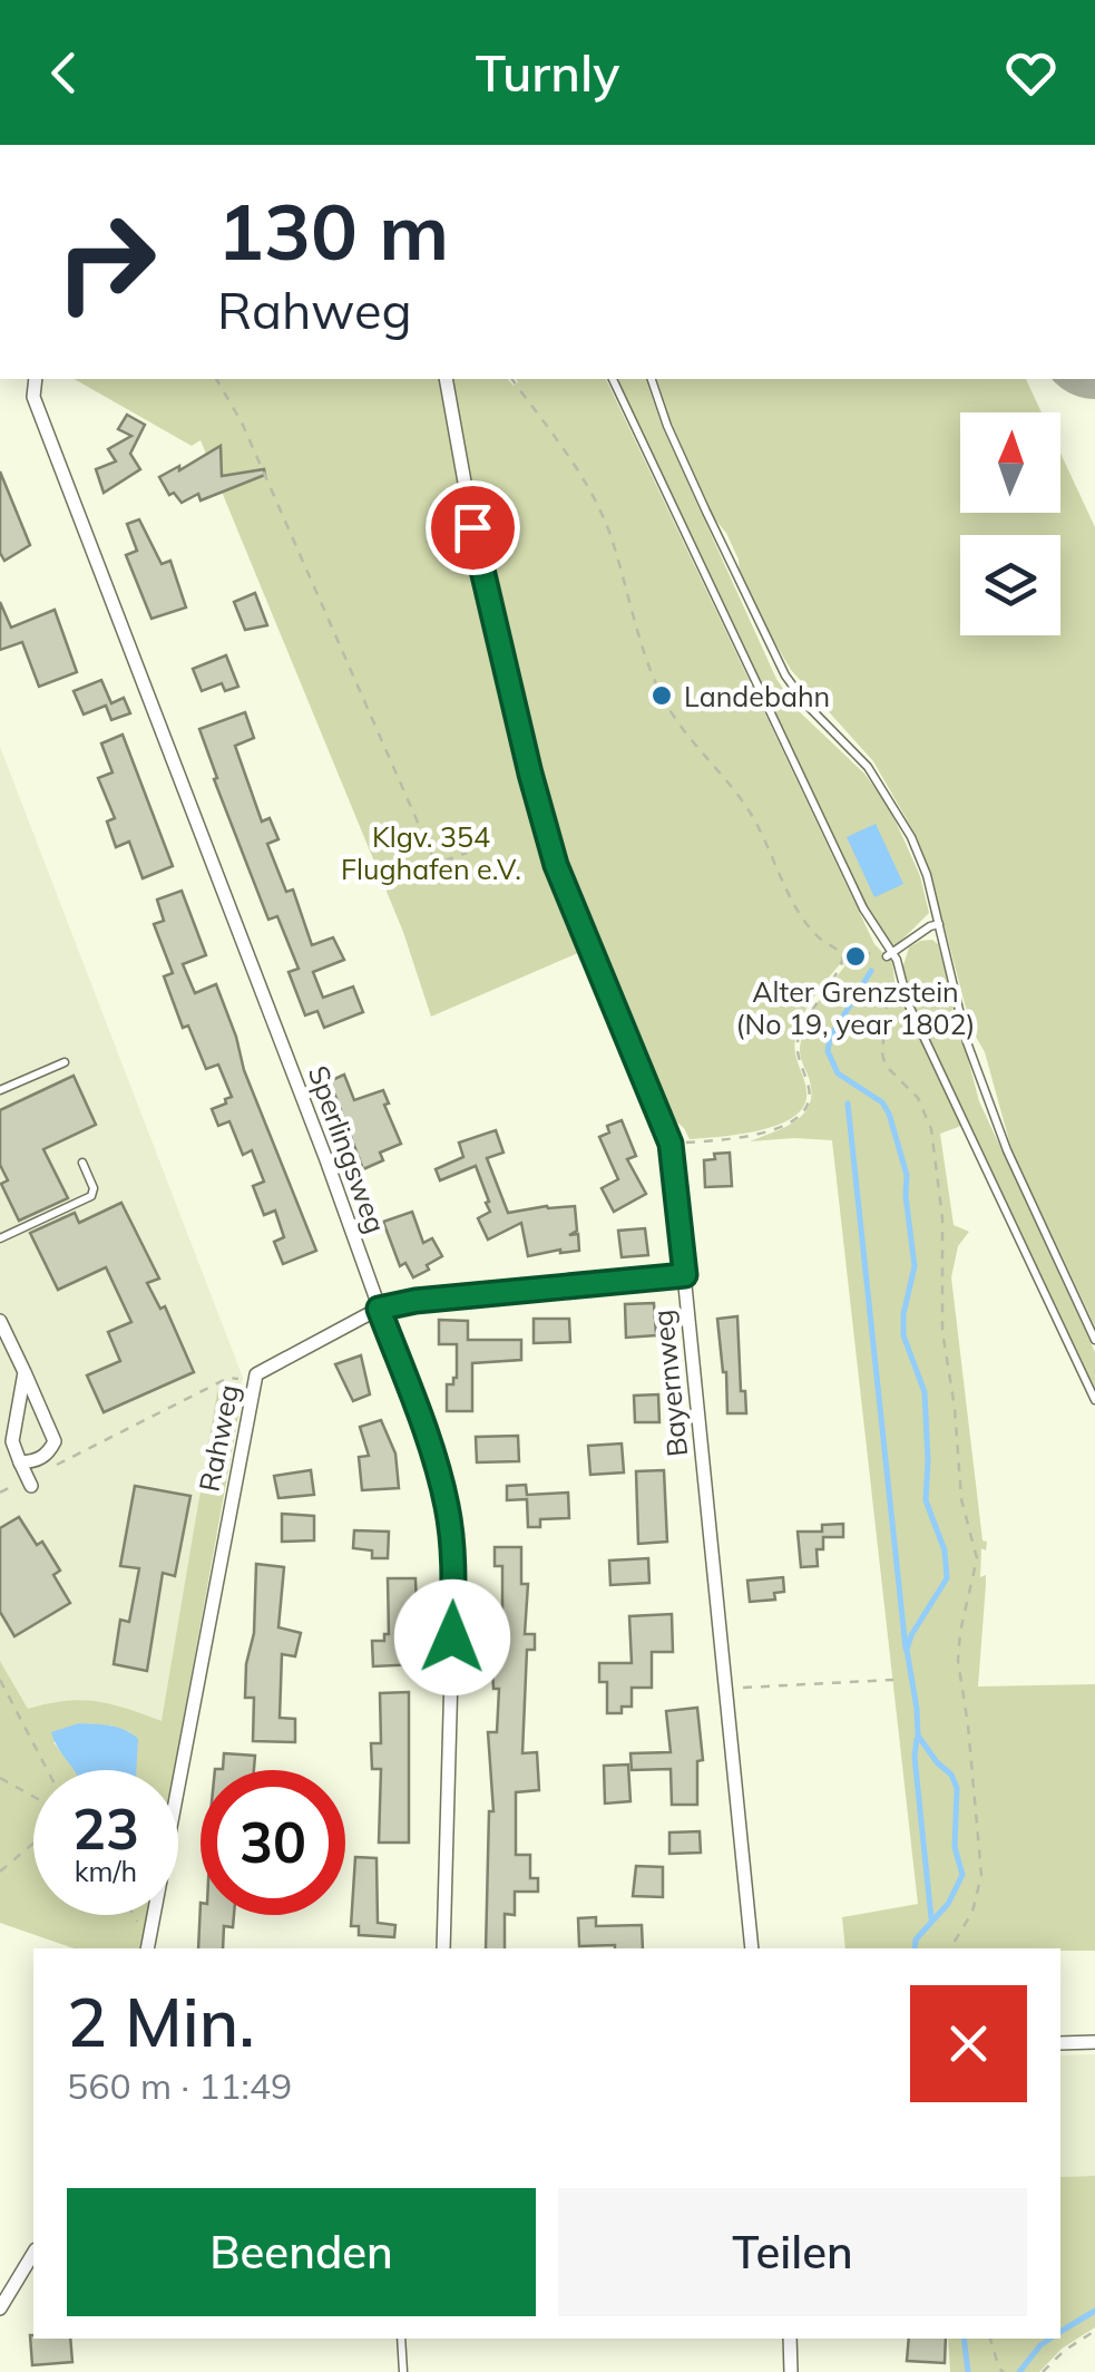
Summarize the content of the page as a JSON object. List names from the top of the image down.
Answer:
{
  "streets": {
    "street": ["Sperlingsweg", "Bayernweg", "Rahweg"]
  },
  "crossings": [
    ["Sperlingsweg", "Rahweg"],
    ["Bayernweg", "Rahweg"]
  ],
  "parks": ["Klgv. 354 Flughafen e.V."],
  "places": ["Landebahn", "Alter Grenzstein (No 19, year 1802)"],
  "north": "top",
  "page": {
    "header": "Turnly",
    "turn": ["130 m", "Rahweg"],
    "speed": "23 km/h",
    "limit": "30",
    "heading": ["2 Min.", "560 m · 11:49"],
    "buttons": ["Beenden", "Teilen"]
  }
}
